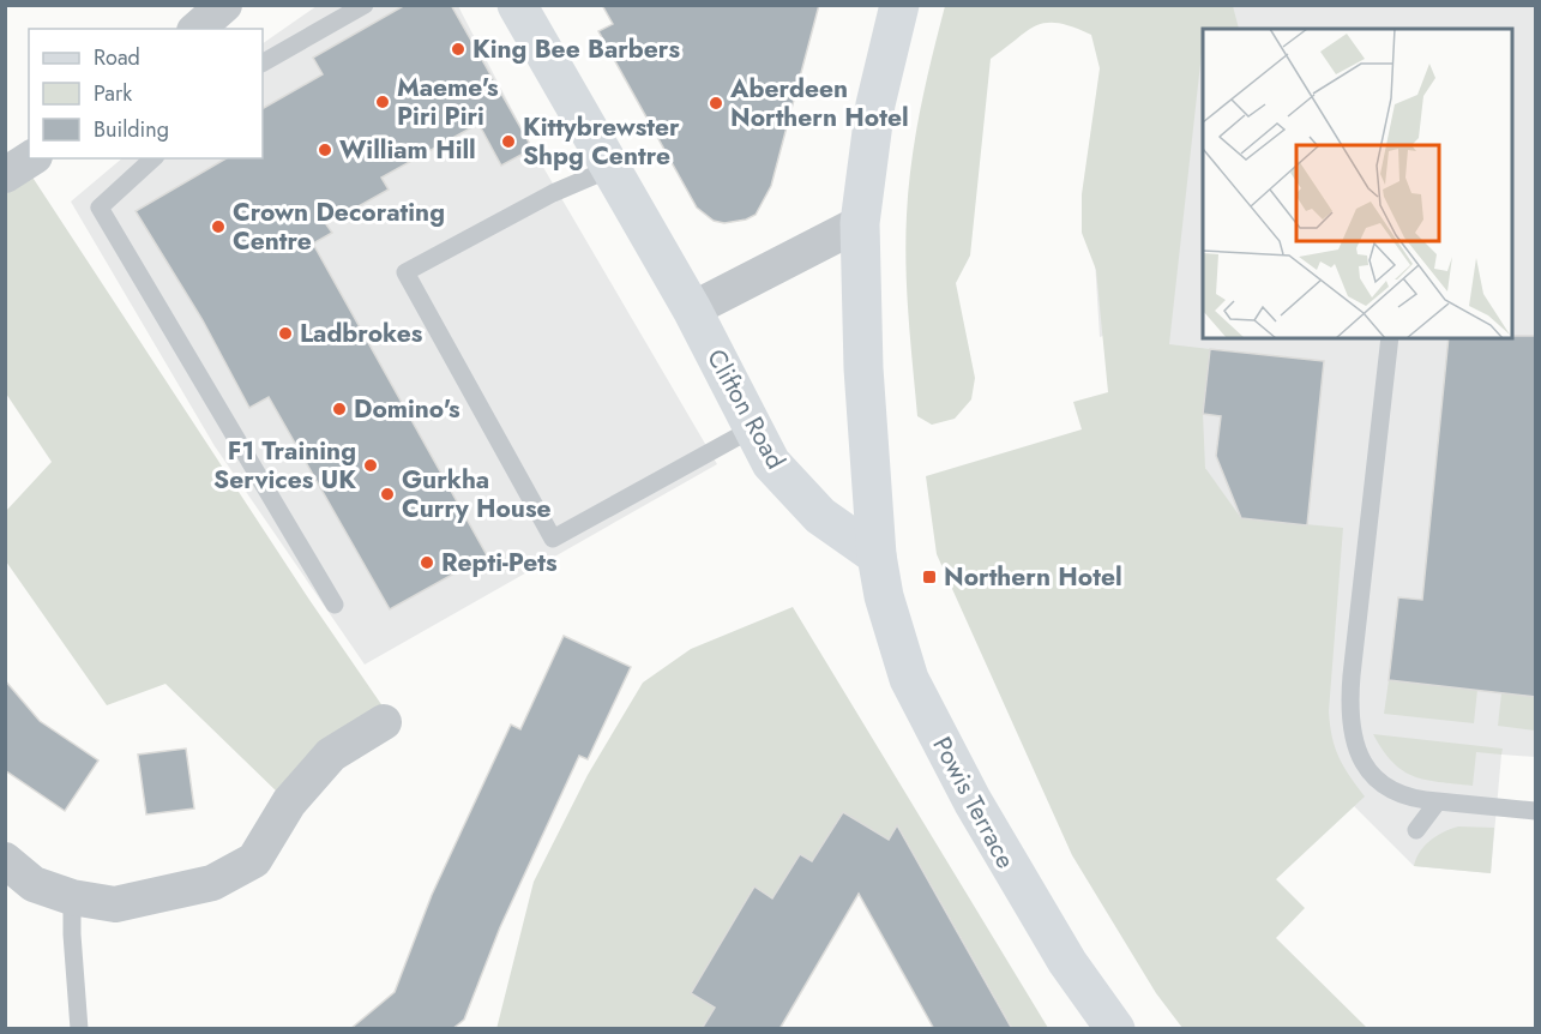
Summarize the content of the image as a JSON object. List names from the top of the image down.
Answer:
{
  "streets": {
    "main road": ["Clifton Road", "Powis Terrace"]
  },
  "crossings": [
    ["Clifton Road", "Powis Terrace"]
  ],
  "places": {
    "other": [
      "King Bee Barbers",
      "Maeme's Piri Piri",
      "Aberdeen Northern Hotel",
      "Kittybrewster Shpg Centre",
      "William Hill",
      "Crown Decorating Centre",
      "Ladbrokes",
      "Domino's",
      "F1 Training Services UK",
      "Gurkha Curry House",
      "Repti-Pets"
    ],
    "transit": ["Northern Hotel"]
  },
  "legend": ["Road", "Park", "Building"]
}
